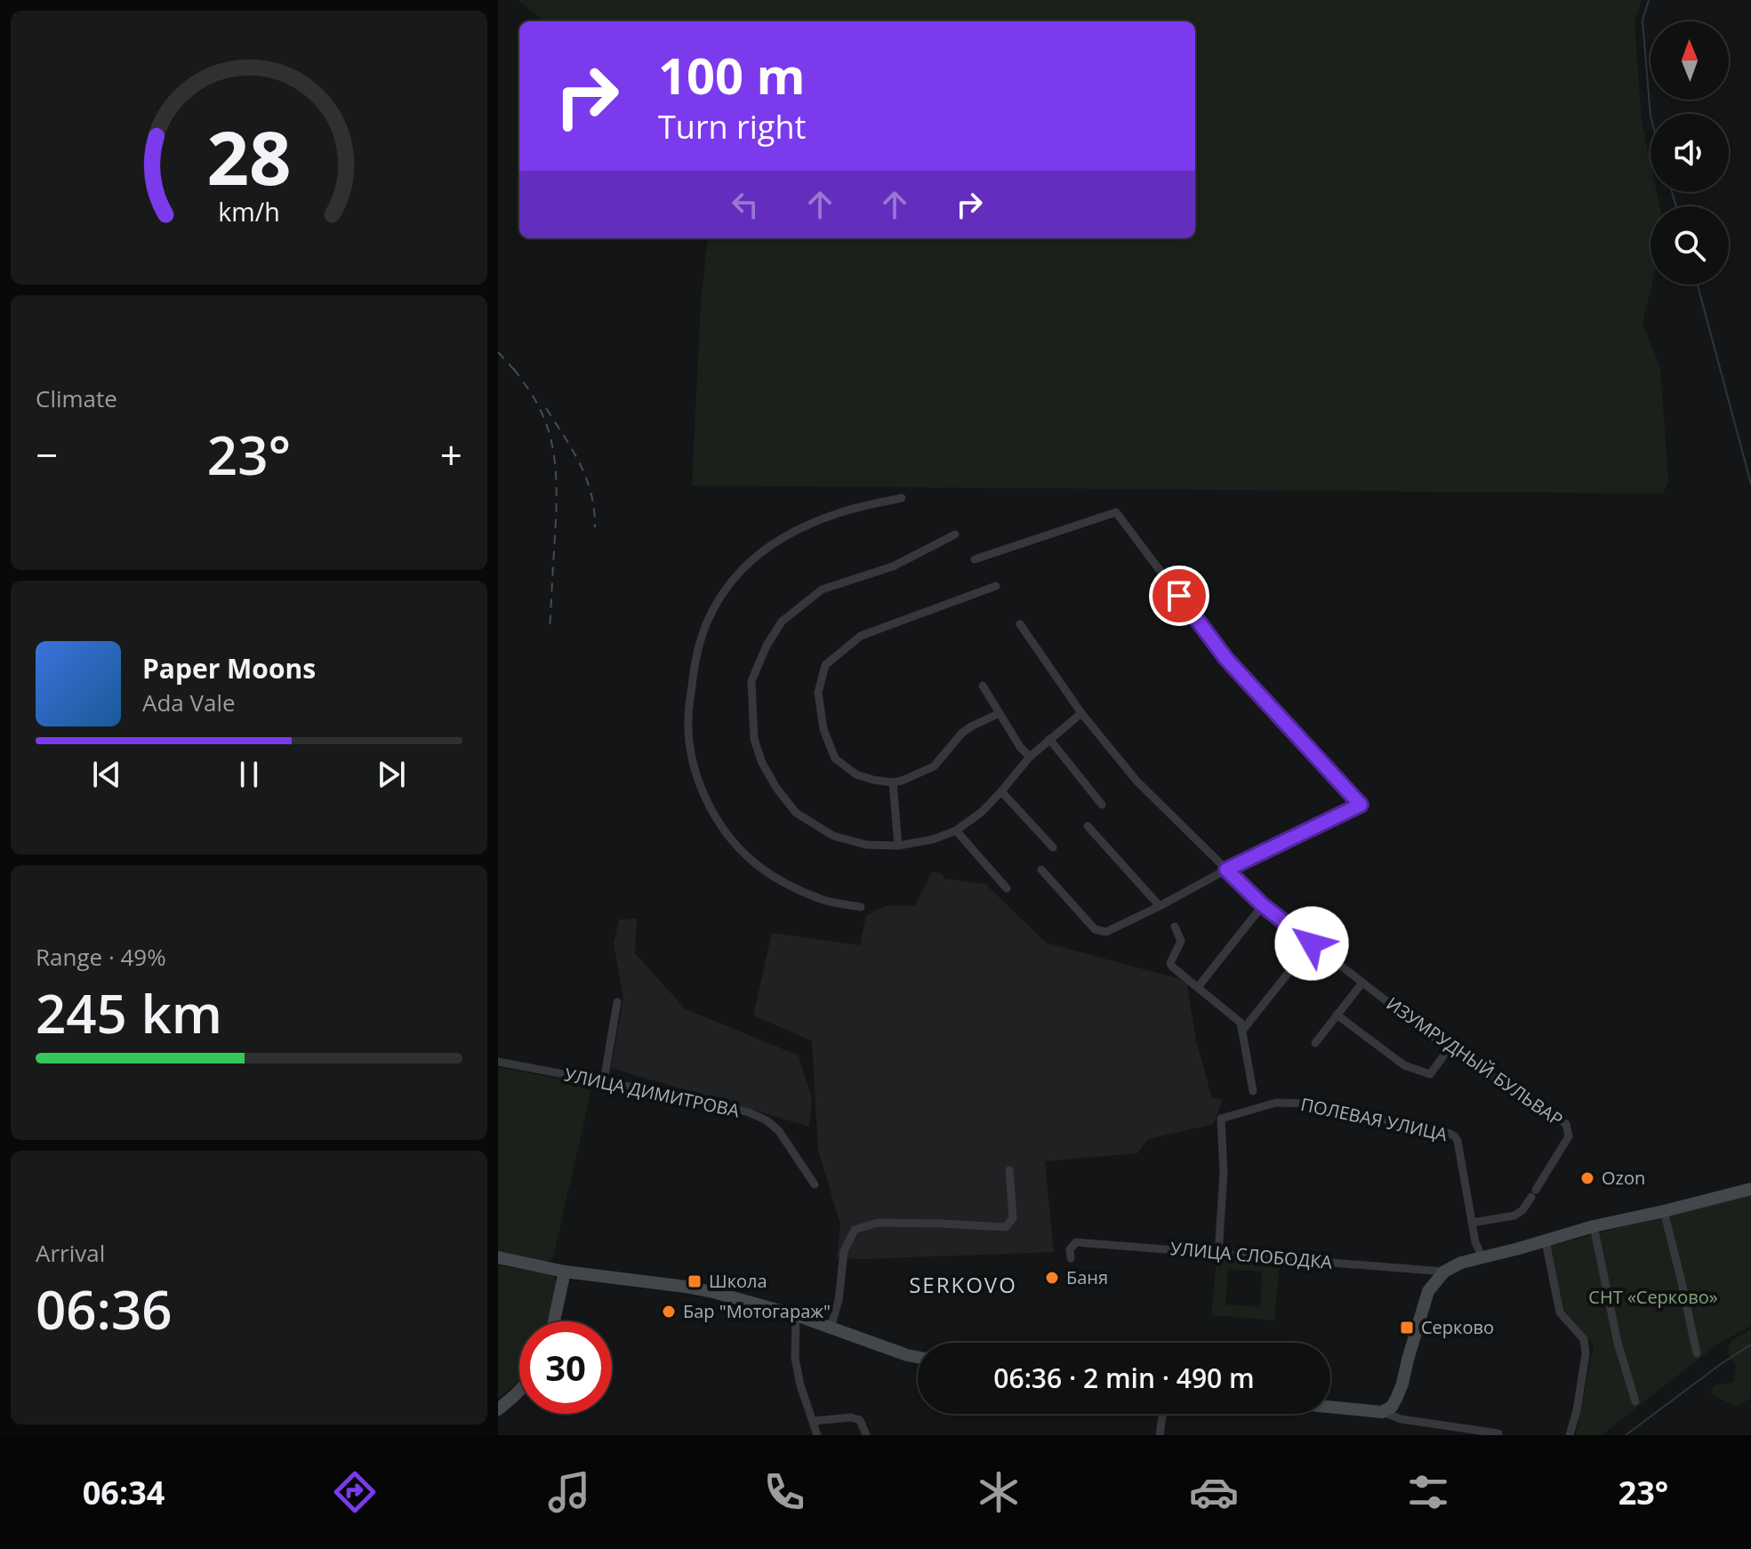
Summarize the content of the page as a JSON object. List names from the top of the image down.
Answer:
{
  "streets": {
    "street": [
      "ИЗУМРУДНЫЙ БУЛЬВАР",
      "УЛИЦА ДИМИТРОВА",
      "ПОЛЕВАЯ УЛИЦА",
      "УЛИЦА СЛОБОДКА"
    ]
  },
  "crossings": [
    ["ИЗУМРУДНЫЙ БУЛЬВАР", "ПОЛЕВАЯ УЛИЦА"],
    ["ПОЛЕВАЯ УЛИЦА", "УЛИЦА СЛОБОДКА"]
  ],
  "districts": ["SERKOVO"],
  "parks": ["СНТ «Серково»"],
  "places": {
    "other": ["Ozon", "Баня", "Бар \"Мотогараж\""],
    "transit": ["Школа", "Серково"]
  },
  "north": "top",
  "page": {
    "turn": ["100 m", "Turn right"],
    "tile": [
      "Climate",
      ["Range · 49%", "245 km"],
      ["Arrival", "06:36"]
    ],
    "heat": ["−", "23°", "+"],
    "song": ["Paper Moons", "Ada Vale"],
    "limit": "30",
    "trip": "06:36 · 2 min · 490 m",
    "tabs": ["06:34", "23°"],
    "gauge": ["28", "km/h"]
  }
}
